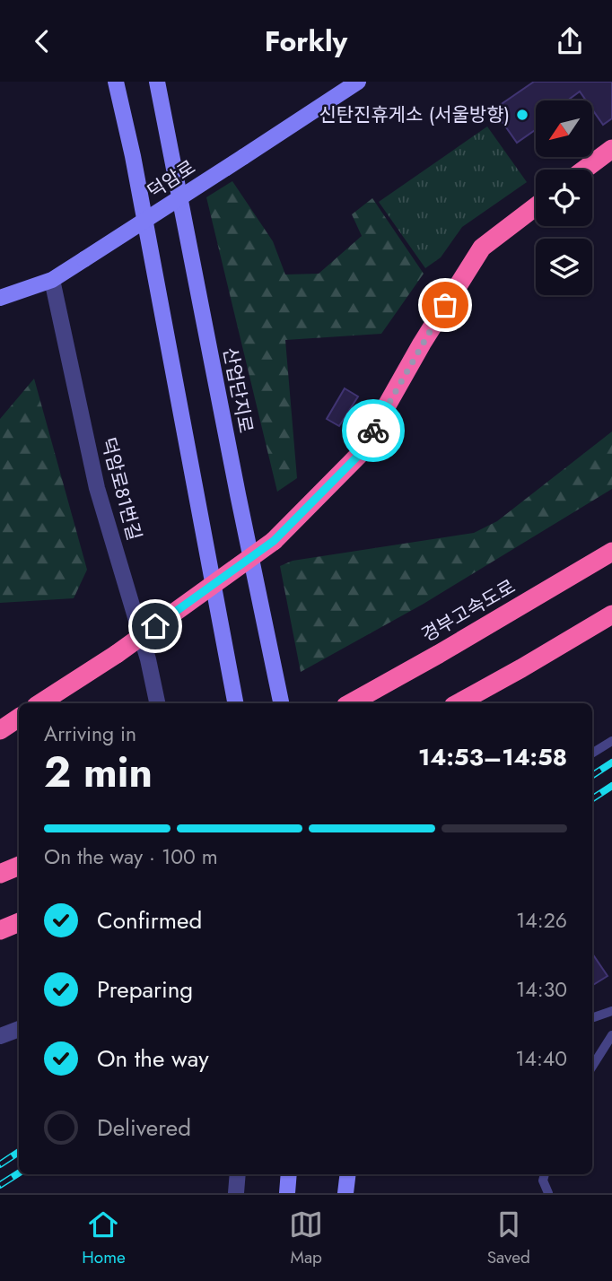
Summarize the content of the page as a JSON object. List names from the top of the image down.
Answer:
{
  "streets": {
    "highway": ["경부고속도로"],
    "main road": ["덕암로", "산업단지로"],
    "street": ["덕암로81번길"]
  },
  "crossings": [
    ["덕암로", "덕암로81번길"]
  ],
  "places": ["신탄진휴게소 (서울방향)"],
  "north": "bottom left",
  "page": {
    "header": "Forkly",
    "heading": ["2 min", "Arriving in", "14:53–14:58"],
    "bar": "On the way · 100 m",
    "list": [
      ["Confirmed", "14:26"],
      ["Preparing", "14:30"],
      ["On the way", "14:40"],
      "Delivered"
    ],
    "tabs": ["Home", "Map", "Saved"]
  }
}
